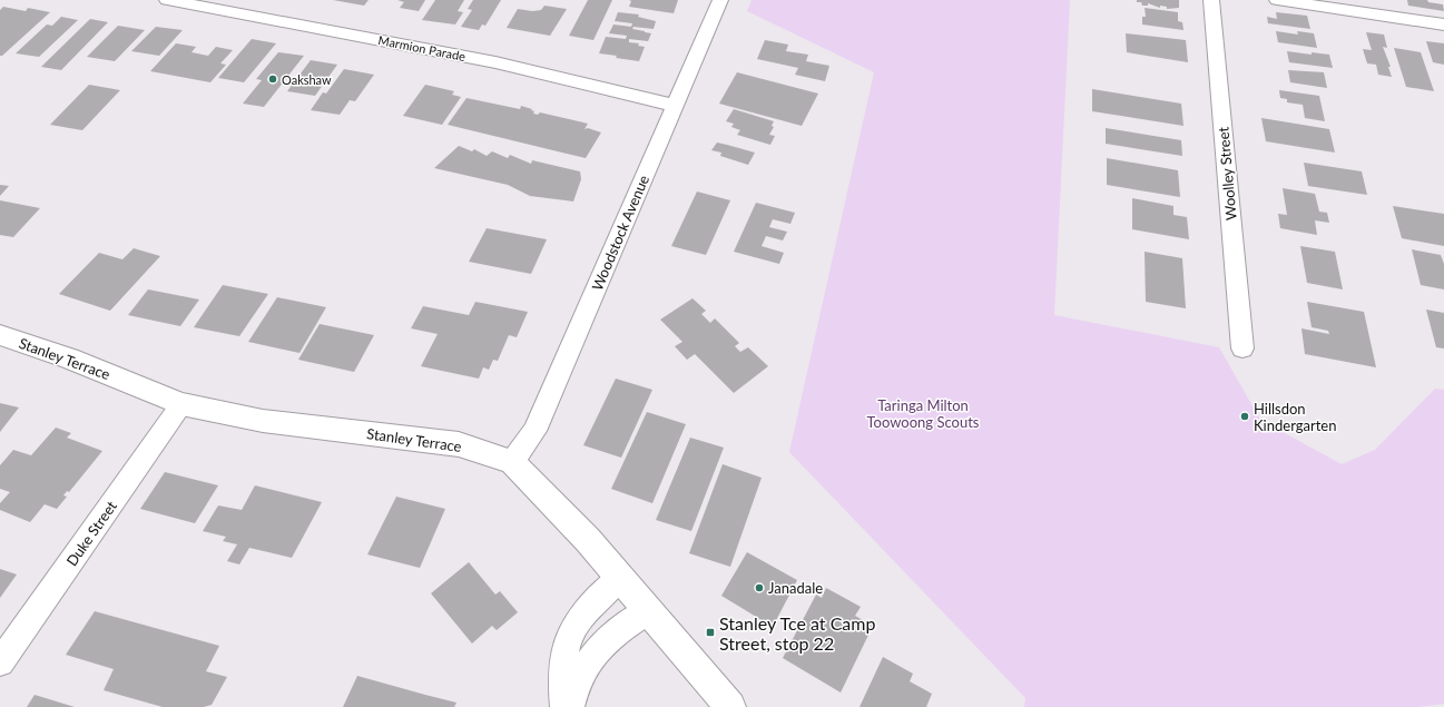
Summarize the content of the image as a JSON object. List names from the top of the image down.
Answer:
{
  "streets": {
    "street": [
      "Marmion Parade",
      "Woolley Street",
      "Woodstock Avenue",
      "Stanley Terrace",
      "Duke Street"
    ]
  },
  "crossings": [
    ["Marmion Parade", "Woodstock Avenue"],
    ["Woodstock Avenue", "Stanley Terrace"],
    ["Stanley Terrace", "Duke Street"]
  ],
  "parks": ["Taringa Milton Toowoong Scouts"],
  "places": {
    "other": ["Oakshaw", "Hillsdon Kindergarten", "Janadale"],
    "transit": ["Stanley Tce at Camp Street, stop 22"]
  }
}
